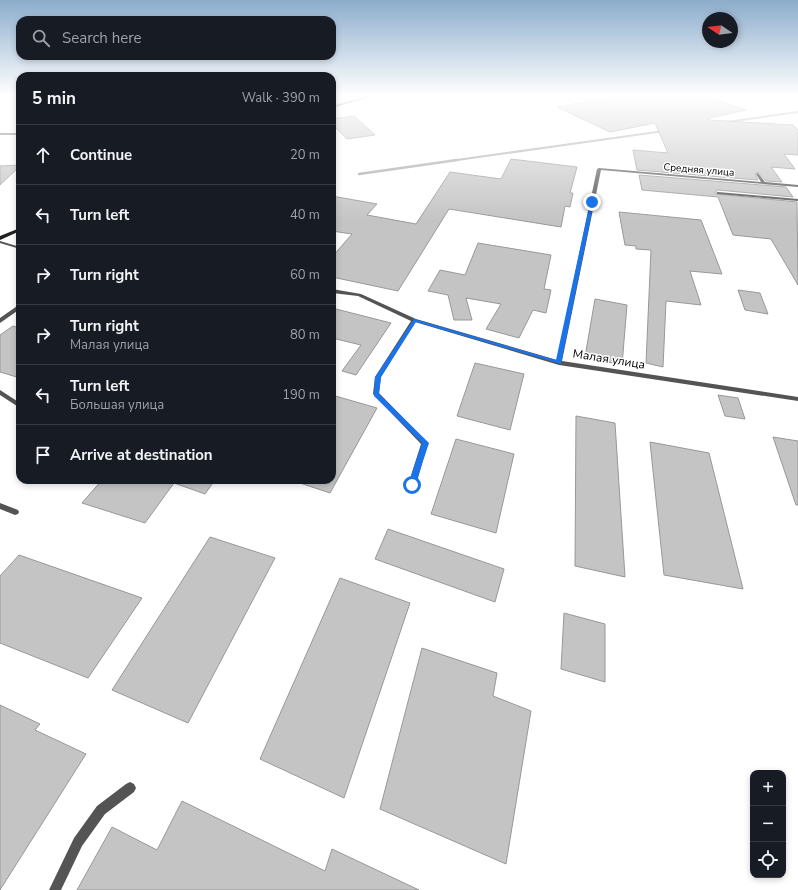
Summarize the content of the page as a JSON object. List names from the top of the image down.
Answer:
{
  "streets": {
    "lane": ["Средняя улица", "Малая улица"]
  },
  "crossings": [
    ["Средняя улица", "Малая улица"]
  ],
  "north": "left",
  "page": {
    "search": "Search here",
    "heading": ["5 min", "Walk · 390 m"],
    "list": [
      ["Continue", "20 m"],
      ["Turn left", "40 m"],
      ["Turn right", "60 m"],
      ["Turn right", "Малая улица", "80 m"],
      ["Turn left", "Большая улица", "190 m"],
      "Arrive at destination"
    ],
    "map_buttons": ["+", "−"]
  }
}
